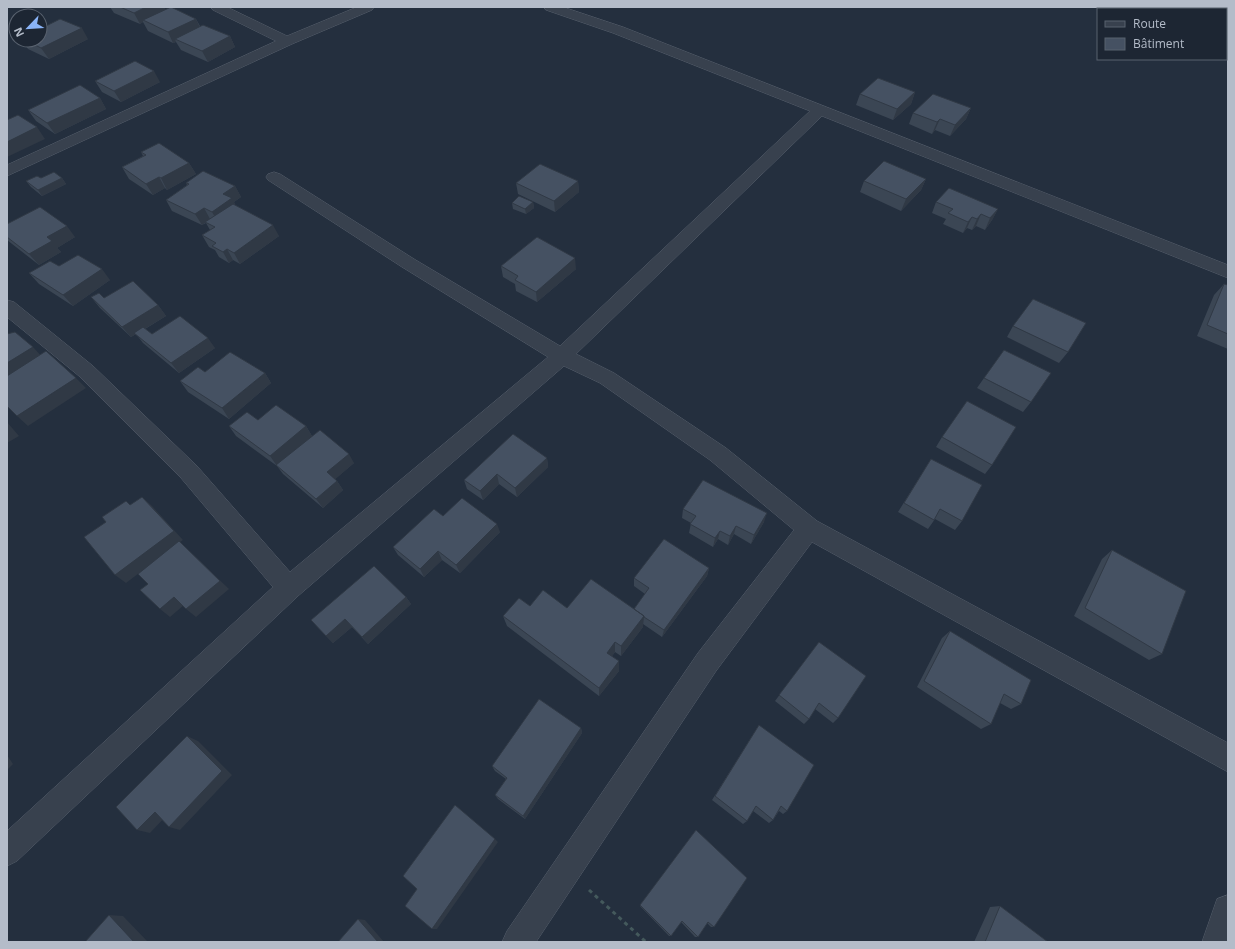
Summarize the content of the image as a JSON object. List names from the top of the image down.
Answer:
{
  "legend": ["Route", "Bâtiment"],
  "north": "bottom left"
}
